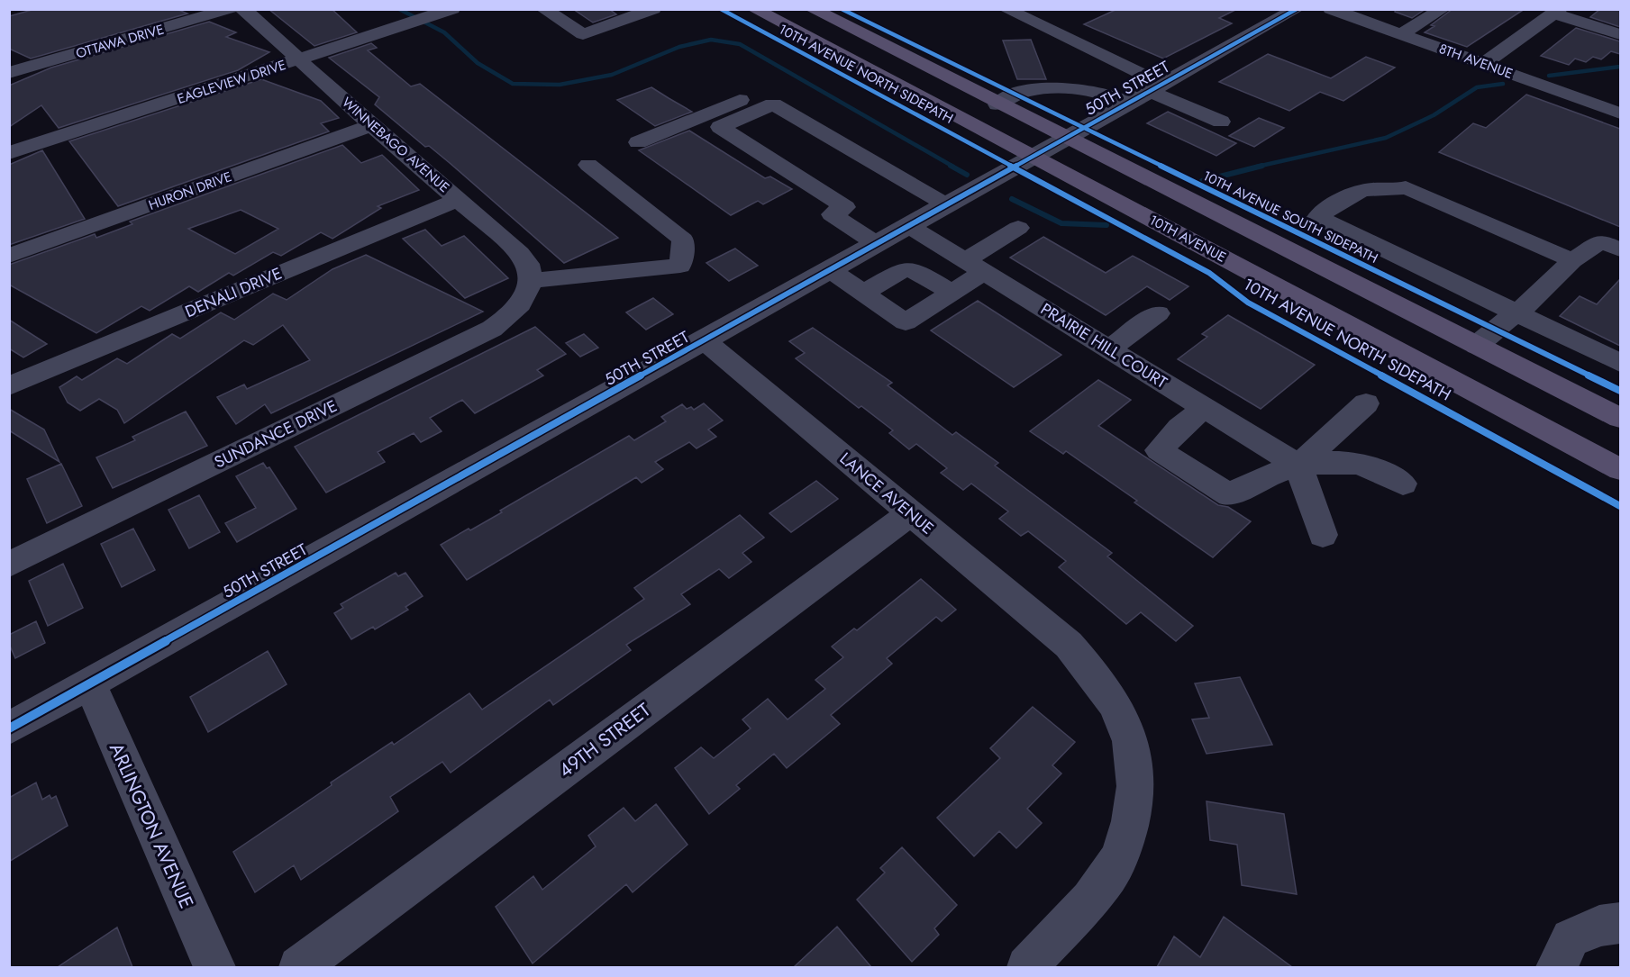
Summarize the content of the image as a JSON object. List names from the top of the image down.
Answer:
{
  "streets": {
    "main road": ["10TH AVENUE"],
    "street": [
      "OTTAWA DRIVE",
      "8TH AVENUE",
      "EAGLEVIEW DRIVE",
      "50TH STREET",
      "WINNEBAGO AVENUE",
      "HURON DRIVE",
      "DENALI DRIVE",
      "PRAIRIE HILL COURT",
      "SUNDANCE DRIVE",
      "LANCE AVENUE",
      "49TH STREET",
      "ARLINGTON AVENUE"
    ],
    "cycle path": ["10TH AVENUE NORTH SIDEPATH", "10TH AVENUE SOUTH SIDEPATH"]
  },
  "crossings": [
    ["EAGLEVIEW DRIVE", "WINNEBAGO AVENUE"],
    ["50TH STREET", "10TH AVENUE"],
    ["50TH STREET", "PRAIRIE HILL COURT"],
    ["50TH STREET", "LANCE AVENUE"],
    ["50TH STREET", "ARLINGTON AVENUE"],
    ["WINNEBAGO AVENUE", "HURON DRIVE"],
    ["WINNEBAGO AVENUE", "DENALI DRIVE"],
    ["WINNEBAGO AVENUE", "SUNDANCE DRIVE"],
    ["LANCE AVENUE", "49TH STREET"]
  ]
}
